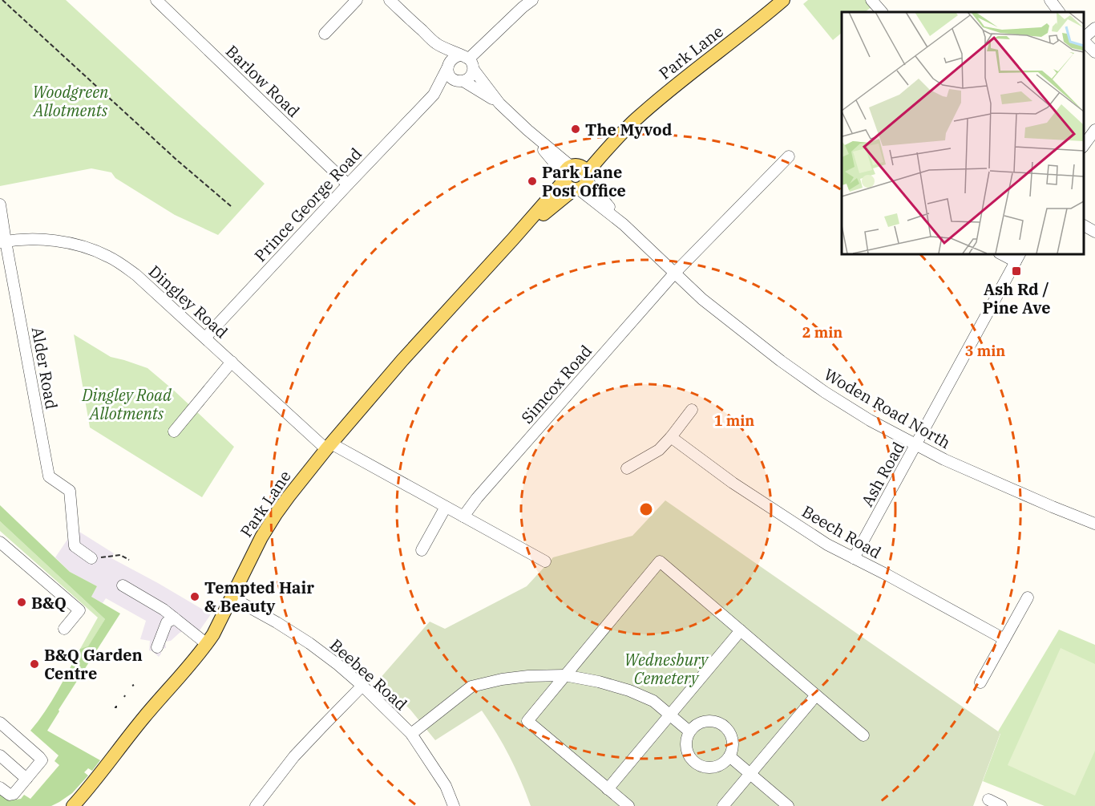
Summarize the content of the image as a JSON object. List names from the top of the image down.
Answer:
{
  "streets": {
    "main road": ["Park Lane"],
    "street": [
      "Barlow Road",
      "Prince George Road",
      "Dingley Road",
      "Alder Road",
      "Simcox Road",
      "Woden Road North",
      "Ash Road",
      "Beech Road",
      "Beebee Road"
    ]
  },
  "crossings": [
    ["Park Lane", "Dingley Road"],
    ["Park Lane", "Woden Road North"],
    ["Park Lane", "Beebee Road"],
    ["Barlow Road", "Prince George Road"],
    ["Prince George Road", "Dingley Road"],
    ["Dingley Road", "Alder Road"],
    ["Dingley Road", "Simcox Road"],
    ["Simcox Road", "Woden Road North"],
    ["Woden Road North", "Ash Road"],
    ["Ash Road", "Beech Road"]
  ],
  "parks": ["Woodgreen Allotments", "Dingley Road Allotments", "Wednesbury Cemetery"],
  "places": {
    "other": [
      "The Myvod",
      "Park Lane Post Office",
      "Tempted Hair & Beauty",
      "B&Q",
      "B&Q Garden Centre"
    ],
    "transit": ["Ash Rd / Pine Ave"]
  },
  "rings": ["2 min", "3 min", "1 min"]
}
